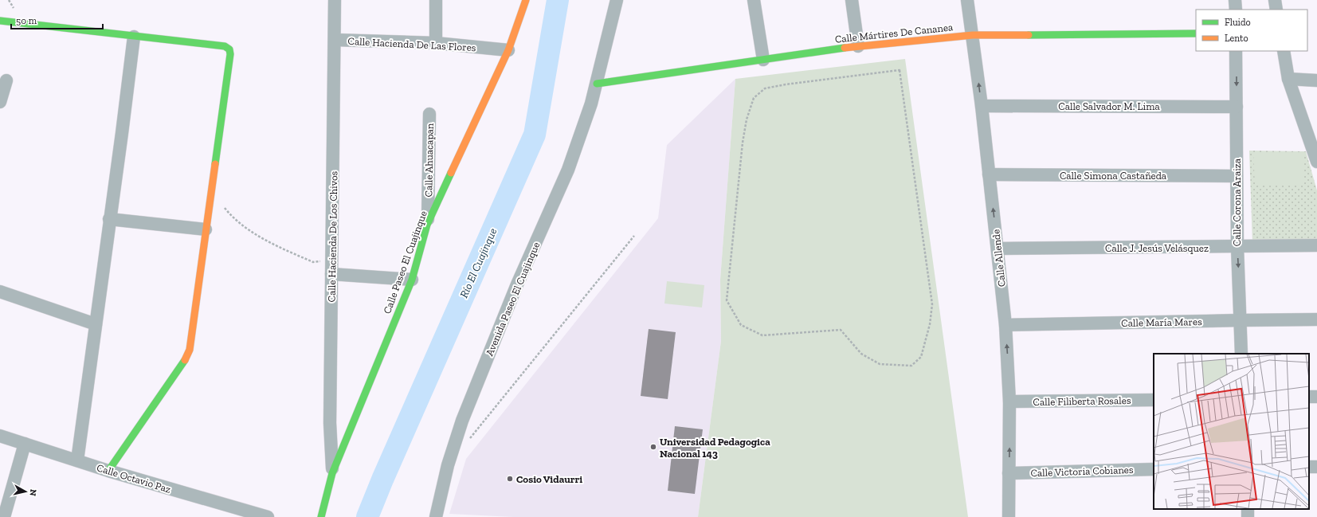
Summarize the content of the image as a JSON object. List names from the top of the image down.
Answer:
{
  "streets": {
    "street": [
      "Calle Mártires De Cananea",
      "Calle Hacienda De Las Flores",
      "Calle Salvador M. Lima",
      "Calle Ahuacapan",
      "Calle Simona Castañeda",
      "Calle Corona Araiza",
      "Calle Hacienda De Los Chivos",
      "Calle J. Jesús Velásquez",
      "Calle Allende",
      "Calle Paseo El Cuajinque",
      "Avenida Paseo El Cuajinque",
      "Calle María Mares",
      "Calle Filiberta Rosales",
      "Calle Victoria Cobianes",
      "Calle Octavio Paz"
    ]
  },
  "crossings": [
    ["Calle Mártires De Cananea", "Calle Allende"],
    ["Calle Mártires De Cananea", "Avenida Paseo El Cuajinque"],
    ["Calle Hacienda De Las Flores", "Calle Hacienda De Los Chivos"],
    ["Calle Hacienda De Las Flores", "Calle Paseo El Cuajinque"],
    ["Calle Salvador M. Lima", "Calle Corona Araiza"],
    ["Calle Salvador M. Lima", "Calle Allende"],
    ["Calle Ahuacapan", "Calle Paseo El Cuajinque"],
    ["Calle Simona Castañeda", "Calle Corona Araiza"],
    ["Calle Simona Castañeda", "Calle Allende"],
    ["Calle Corona Araiza", "Calle J. Jesús Velásquez"],
    ["Calle Corona Araiza", "Calle María Mares"],
    ["Calle Hacienda De Los Chivos", "Calle Paseo El Cuajinque"],
    ["Calle J. Jesús Velásquez", "Calle Allende"],
    ["Calle Allende", "Calle María Mares"],
    ["Calle Allende", "Calle Filiberta Rosales"],
    ["Calle Allende", "Calle Victoria Cobianes"]
  ],
  "one_way": ["Calle Allende"],
  "water": ["Río El Cuajinque"],
  "places": ["Universidad Pedagogica Nacional 143", "Cosio Vidaurri"],
  "legend": ["Fluido", "Lento"],
  "scale_bar": "50 m",
  "north": "right"
}
